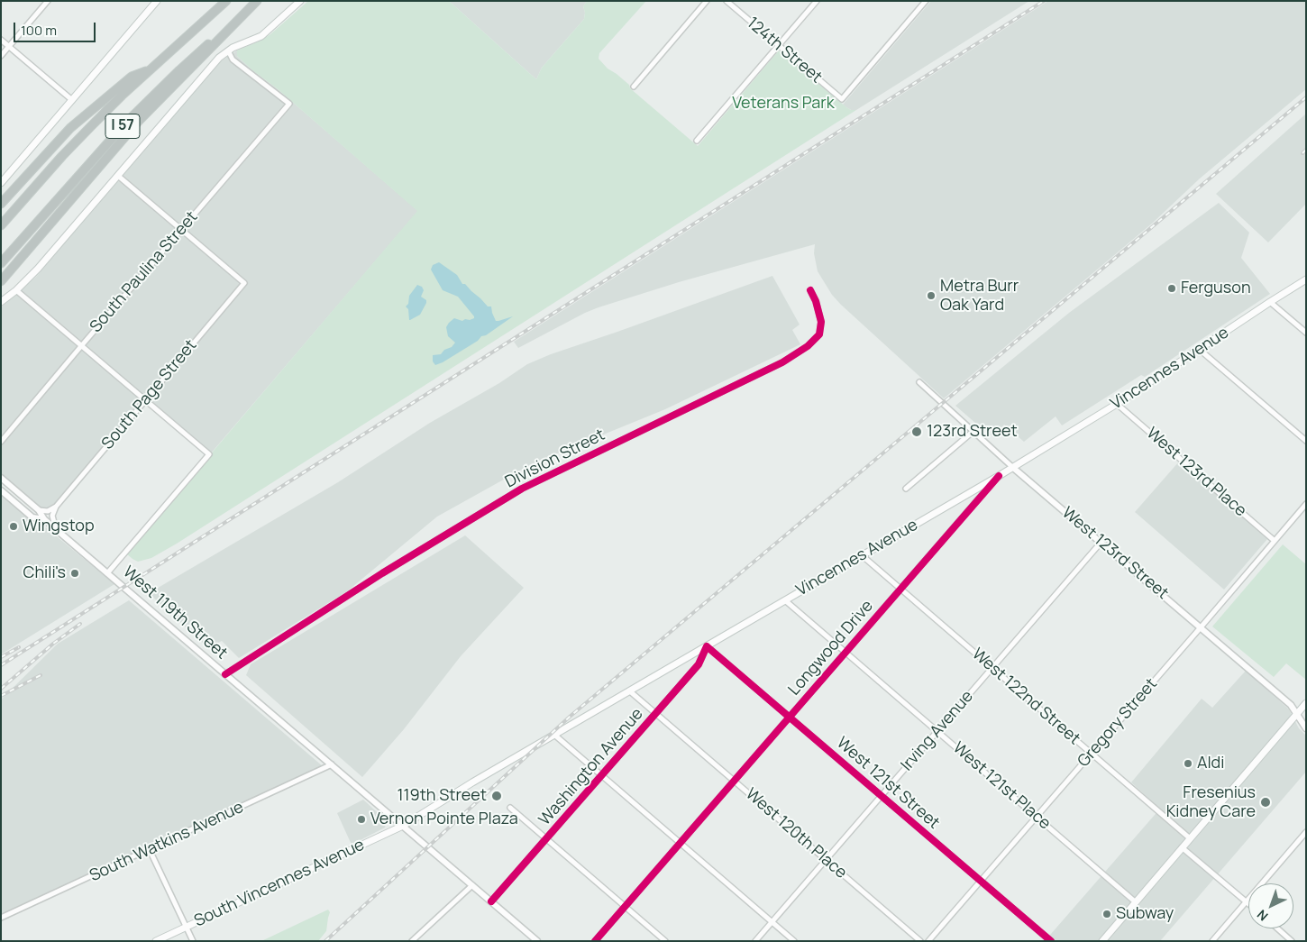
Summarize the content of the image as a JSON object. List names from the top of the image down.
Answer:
{
  "streets": {
    "highway": ["I 57"],
    "main road": ["Vincennes Avenue", "South Vincennes Avenue"],
    "street": [
      "124th Street",
      "South Paulina Street",
      "South Page Street",
      "Division Street",
      "West 123rd Place",
      "West 123rd Street",
      "West 119th Street",
      "Longwood Drive",
      "West 122nd Street",
      "Gregory Street",
      "Irving Avenue",
      "Washington Avenue",
      "West 121st Street",
      "West 121st Place",
      "West 120th Place",
      "South Watkins Avenue"
    ]
  },
  "crossings": [
    ["South Paulina Street", "South Page Street"],
    ["Vincennes Avenue", "West 123rd Place"],
    ["Vincennes Avenue", "West 123rd Street"],
    ["Vincennes Avenue", "West 119th Street"],
    ["Vincennes Avenue", "Longwood Drive"],
    ["Vincennes Avenue", "West 122nd Street"],
    ["Vincennes Avenue", "Washington Avenue"],
    ["Vincennes Avenue", "West 121st Street"],
    ["Vincennes Avenue", "West 121st Place"],
    ["Vincennes Avenue", "West 120th Place"],
    ["Vincennes Avenue", "South Vincennes Avenue"],
    ["Division Street", "West 119th Street"],
    ["West 123rd Place", "Gregory Street"],
    ["West 123rd Street", "Gregory Street"],
    ["West 123rd Street", "Irving Avenue"],
    ["West 119th Street", "Washington Avenue"],
    ["West 119th Street", "South Watkins Avenue"],
    ["West 119th Street", "South Vincennes Avenue"],
    ["Longwood Drive", "West 122nd Street"],
    ["Longwood Drive", "West 121st Street"],
    ["Longwood Drive", "West 121st Place"],
    ["Longwood Drive", "West 120th Place"],
    ["West 122nd Street", "Gregory Street"],
    ["West 122nd Street", "Irving Avenue"],
    ["Gregory Street", "West 121st Street"],
    ["Gregory Street", "West 121st Place"],
    ["Irving Avenue", "West 121st Street"],
    ["Irving Avenue", "West 121st Place"],
    ["Irving Avenue", "West 120th Place"],
    ["Washington Avenue", "West 121st Street"],
    ["Washington Avenue", "West 120th Place"]
  ],
  "parks": ["Veterans Park"],
  "places": [
    "Ferguson",
    "Metra Burr Oak Yard",
    "123rd Street",
    "Wingstop",
    "Chili's",
    "Aldi",
    "119th Street",
    "Fresenius Kidney Care",
    "Vernon Pointe Plaza",
    "Subway"
  ],
  "scale_bar": "100 m",
  "north": "bottom left"
}
